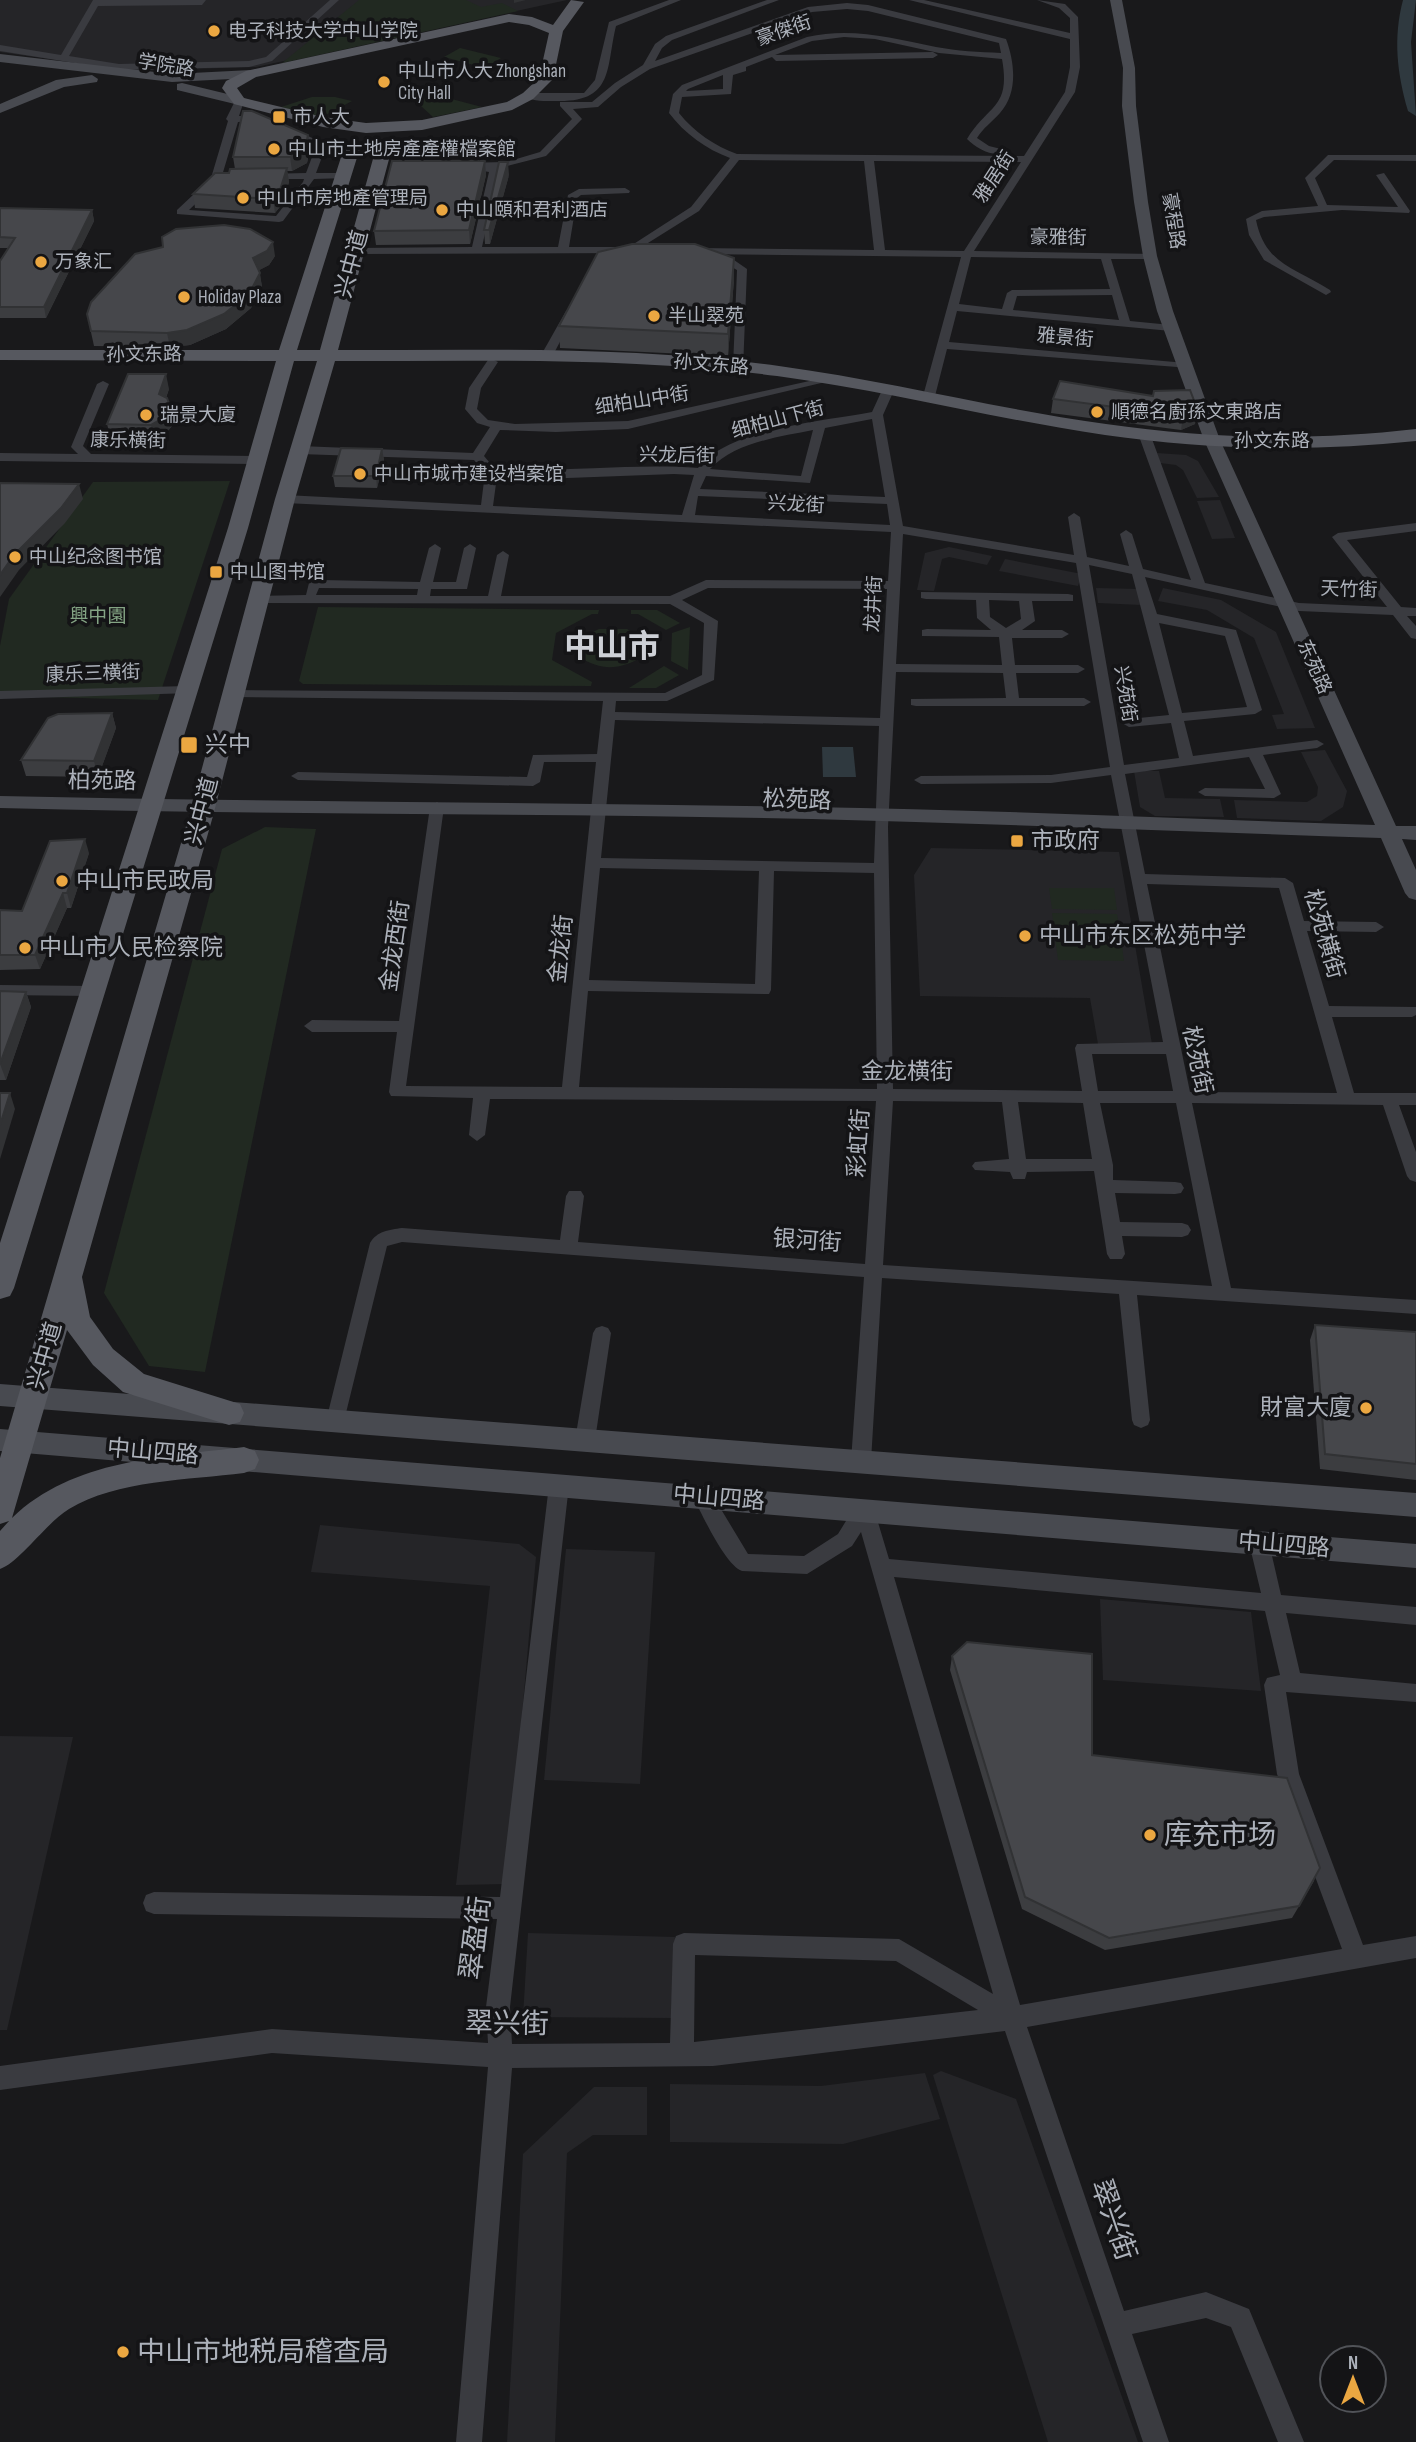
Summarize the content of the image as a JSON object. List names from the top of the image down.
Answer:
{
  "streets": {
    "main road": ["学院路", "兴中道", "孙文东路"],
    "street": [
      "豪傑街",
      "雅居街",
      "豪程路",
      "豪雅街",
      "雅景街",
      "细柏山中街",
      "细柏山下街",
      "康乐横街",
      "兴龙后街",
      "兴龙街",
      "天竹街",
      "龙井街",
      "东苑路",
      "康乐三横街",
      "兴苑街",
      "柏苑路",
      "松苑路",
      "松苑横街",
      "金龙西街",
      "金龙街",
      "松苑街",
      "金龙横街",
      "彩虹街",
      "银河街",
      "中山四路",
      "翠盈街",
      "翠兴街"
    ]
  },
  "crossings": [
    ["雅居街", "豪雅街"],
    ["雅居街", "雅景街"],
    ["雅居街", "孙文东路"],
    ["豪程路", "豪雅街"],
    ["豪程路", "雅景街"],
    ["豪程路", "孙文东路"],
    ["豪程路", "东苑路"],
    ["兴中道", "孙文东路"],
    ["兴中道", "康乐横街"],
    ["兴中道", "兴龙街"],
    ["兴中道", "康乐三横街"],
    ["兴中道", "柏苑路"],
    ["兴中道", "松苑路"],
    ["兴中道", "中山四路"],
    ["孙文东路", "细柏山中街"],
    ["孙文东路", "东苑路"],
    ["细柏山下街", "兴龙后街"],
    ["细柏山下街", "兴龙街"],
    ["细柏山下街", "龙井街"],
    ["兴龙街", "天竹街"],
    ["兴龙街", "龙井街"],
    ["兴龙街", "东苑路"],
    ["兴龙街", "兴苑街"],
    ["天竹街", "东苑路"],
    ["龙井街", "松苑路"],
    ["龙井街", "彩虹街"],
    ["东苑路", "松苑路"],
    ["兴苑街", "松苑路"],
    ["兴苑街", "松苑街"],
    ["柏苑路", "松苑路"],
    ["松苑路", "金龙西街"],
    ["松苑路", "金龙街"],
    ["松苑路", "松苑街"],
    ["松苑路", "彩虹街"],
    ["松苑横街", "松苑街"],
    ["松苑横街", "金龙横街"],
    ["金龙西街", "金龙横街"],
    ["金龙街", "金龙横街"],
    ["松苑街", "金龙横街"],
    ["松苑街", "银河街"],
    ["金龙横街", "彩虹街"],
    ["彩虹街", "银河街"],
    ["彩虹街", "中山四路"],
    ["银河街", "中山四路"],
    ["中山四路", "翠盈街"],
    ["翠盈街", "翠兴街"]
  ],
  "districts": ["中山市"],
  "parks": ["興中園"],
  "places": {
    "other": [
      "电子科技大学中山学院",
      "中山市人大 Zhongshan City Hall",
      "中山市土地房產產權檔案館",
      "中山市房地產管理局",
      "中山頤和君利酒店",
      "万象汇",
      "Holiday Plaza",
      "半山翠苑",
      "順德名廚孫文東路店",
      "瑞景大廈",
      "中山市城市建设档案馆",
      "中山纪念图书馆",
      "中山市民政局",
      "中山市东区松苑中学",
      "中山市人民检察院",
      "財富大廈",
      "库充市场",
      "中山市地税局稽查局"
    ],
    "transit": [
      "市人大",
      "中山图书馆",
      "兴中",
      "市政府"
    ]
  },
  "north": "top"
}
